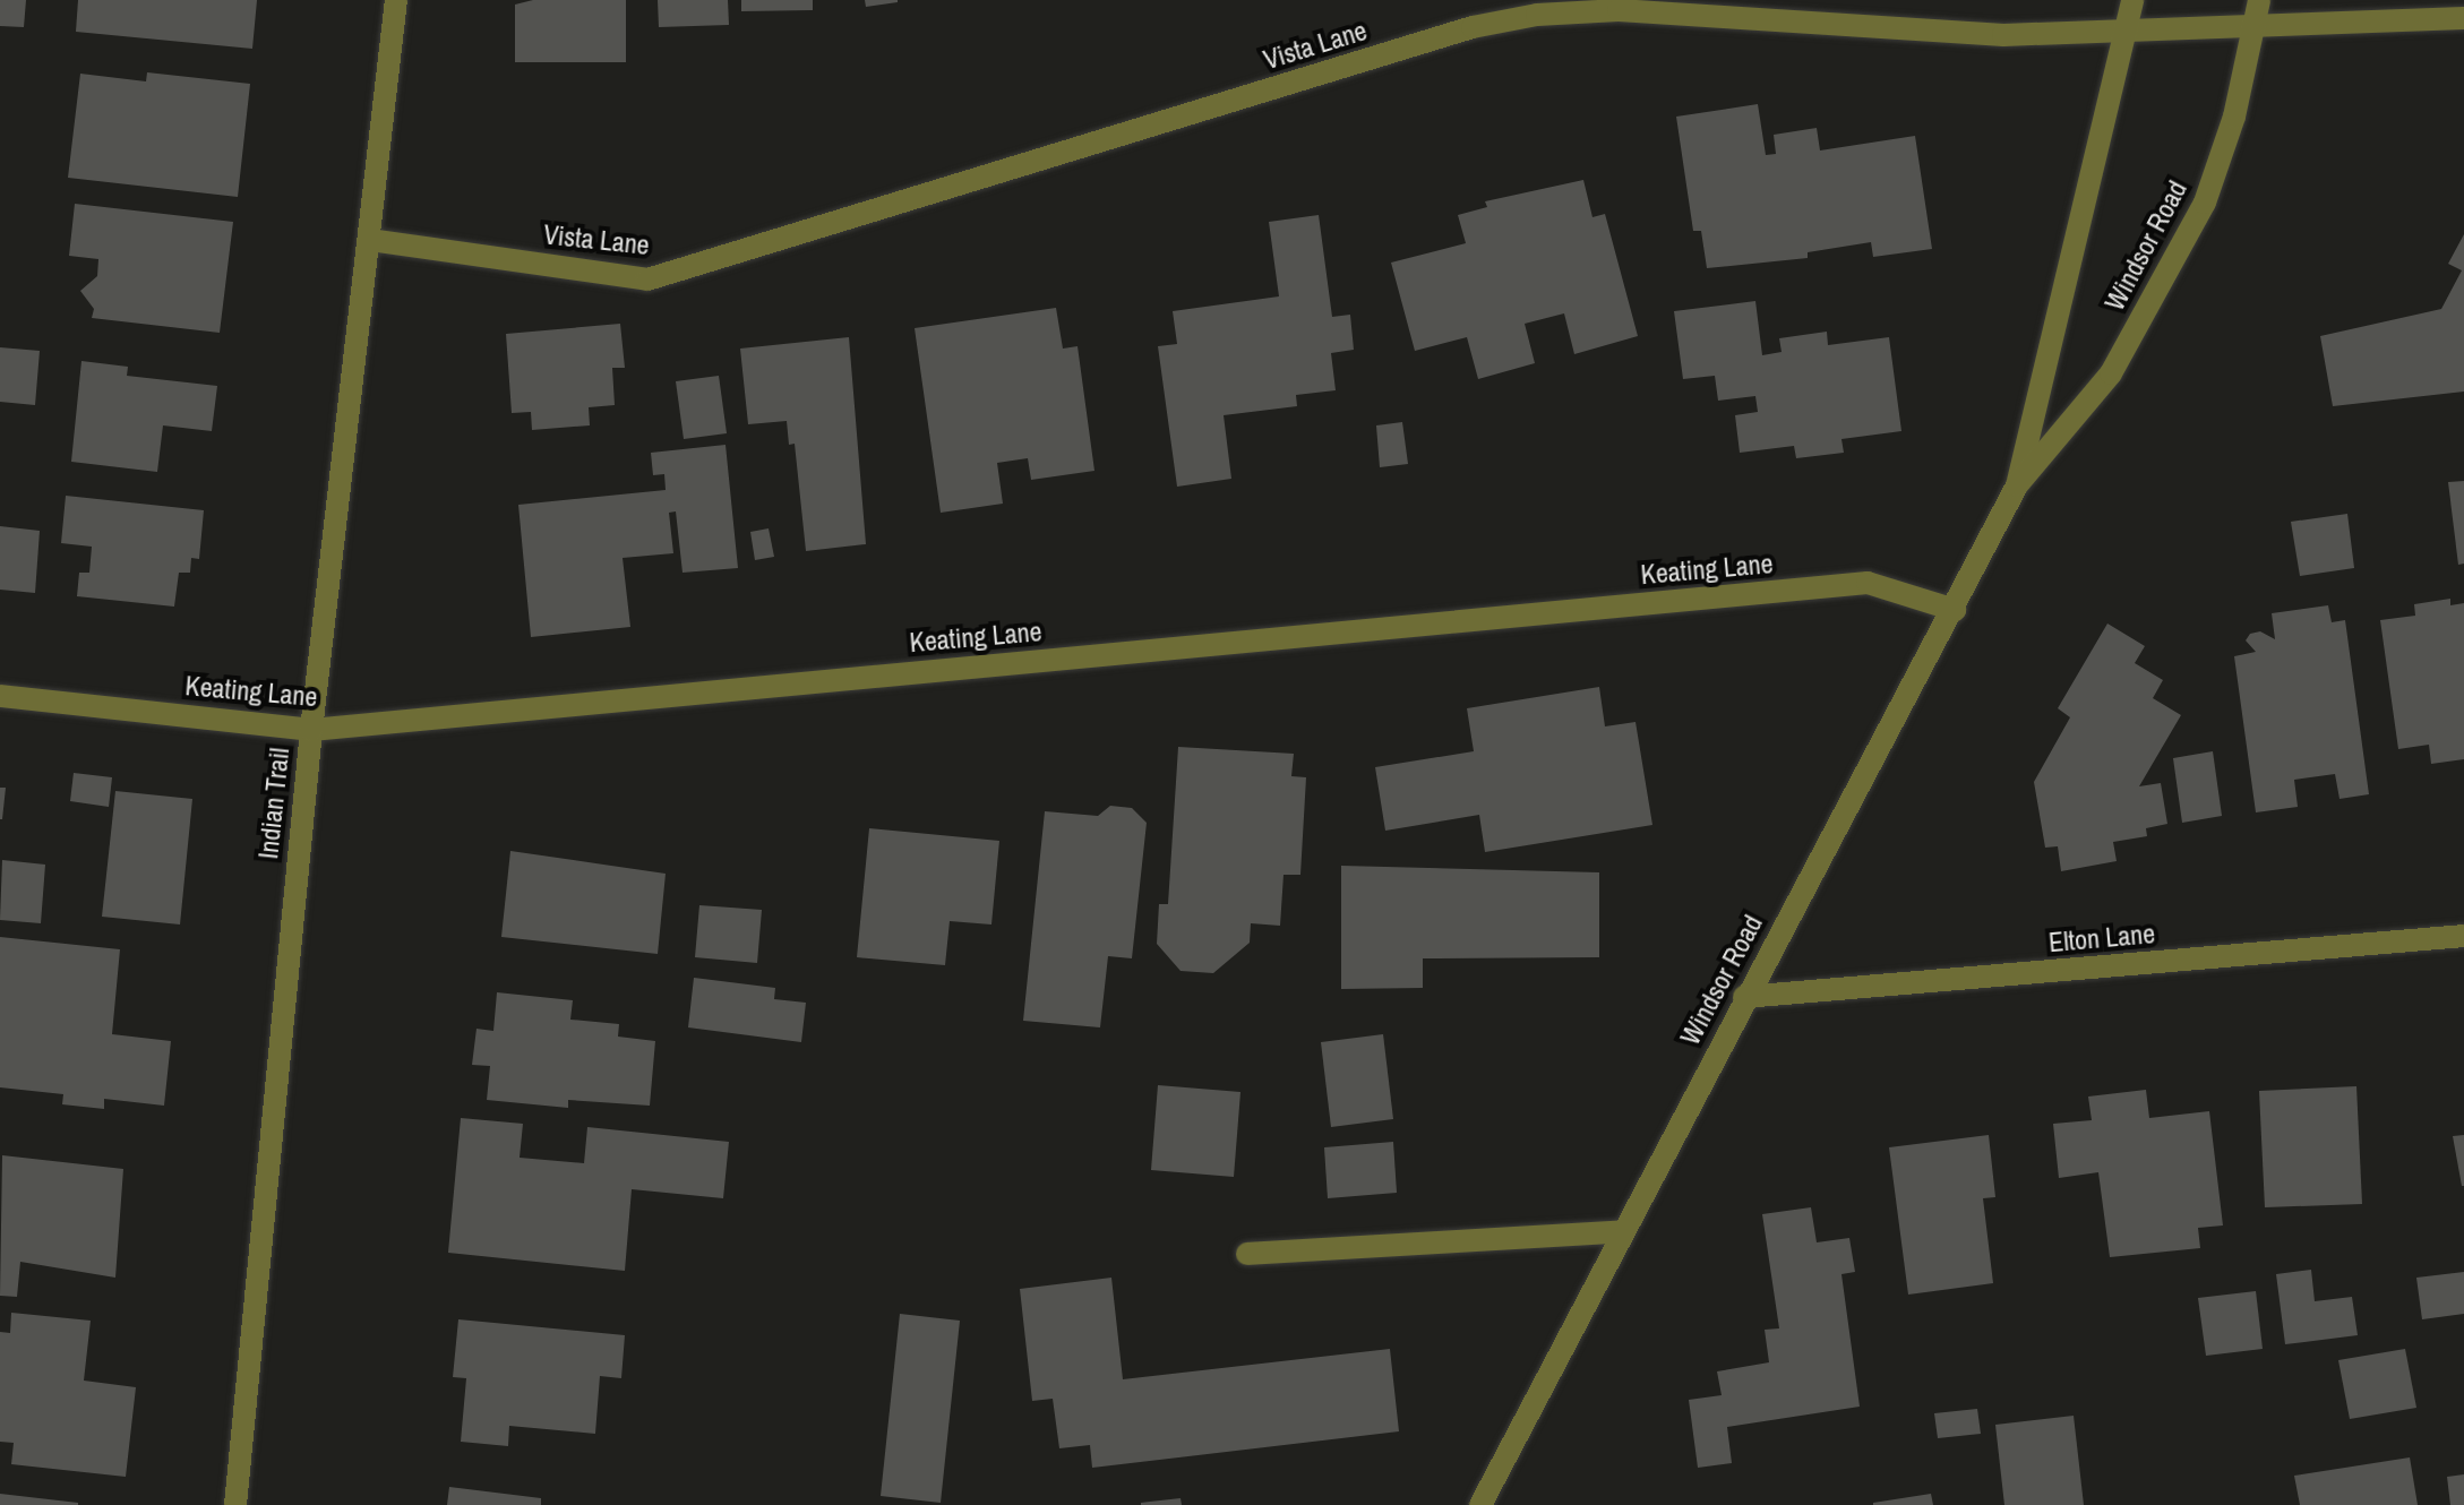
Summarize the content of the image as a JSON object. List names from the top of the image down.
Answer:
{
  "streets": {
    "street": [
      "Vista Lane",
      "Windsor Road",
      "Keating Lane",
      "Indian Trail",
      "Elton Lane"
    ]
  },
  "crossings": [
    ["Vista Lane", "Windsor Road"],
    ["Vista Lane", "Indian Trail"],
    ["Windsor Road", "Keating Lane"],
    ["Windsor Road", "Elton Lane"],
    ["Keating Lane", "Indian Trail"]
  ]
}
